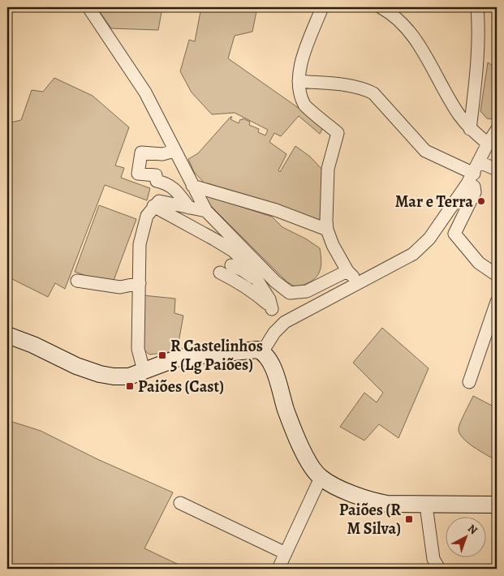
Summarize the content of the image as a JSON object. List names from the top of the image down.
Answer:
{
  "places": {
    "other": ["Mar e Terra"],
    "transit": ["R Castelinhos 5 (Lg Paiões)", "Paiões (Cast)", "Paiões (R M Silva)"]
  },
  "north": "top right"
}
